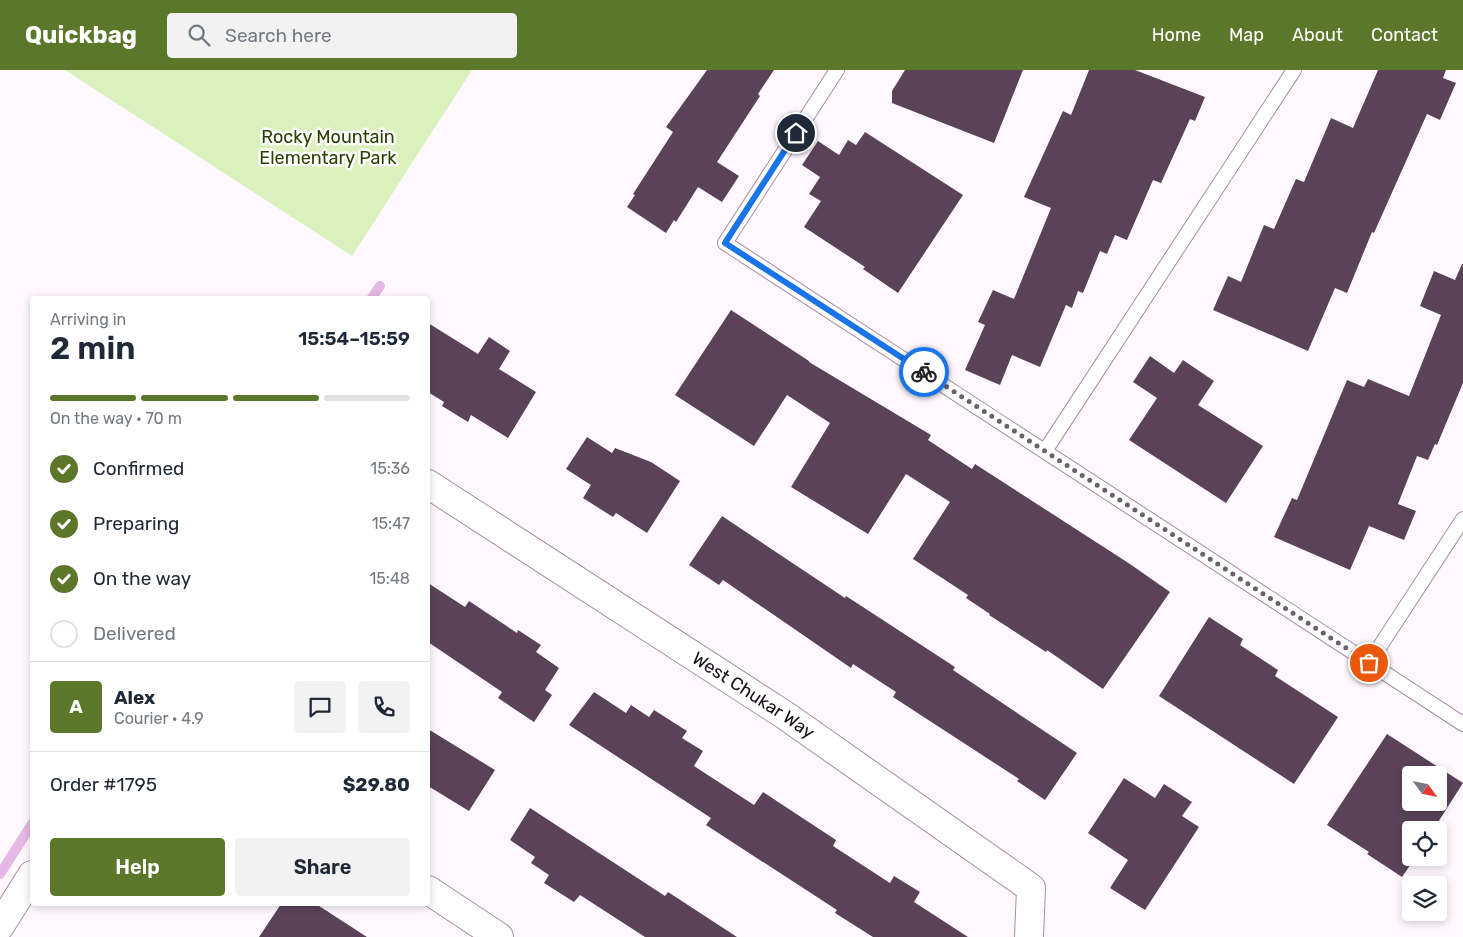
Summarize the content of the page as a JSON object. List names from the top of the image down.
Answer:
{
  "streets": {
    "street": ["West Chukar Way"]
  },
  "parks": ["Rocky Mountain Elementary Park"],
  "north": "bottom right",
  "page": {
    "header": "Quickbag",
    "search": "Search here",
    "nav": [
      "Home",
      "Map",
      "About",
      "Contact"
    ],
    "heading": ["2 min", "Arriving in", "15:54–15:59"],
    "panel": [
      "Alex",
      "Courier · 4.9",
      "Order #1795",
      "$29.80"
    ],
    "bar": "On the way · 70 m",
    "list": [
      ["Confirmed", "15:36"],
      ["Preparing", "15:47"],
      ["On the way", "15:48"],
      "Delivered"
    ],
    "round": "A",
    "buttons": ["Help", "Share"]
  }
}
